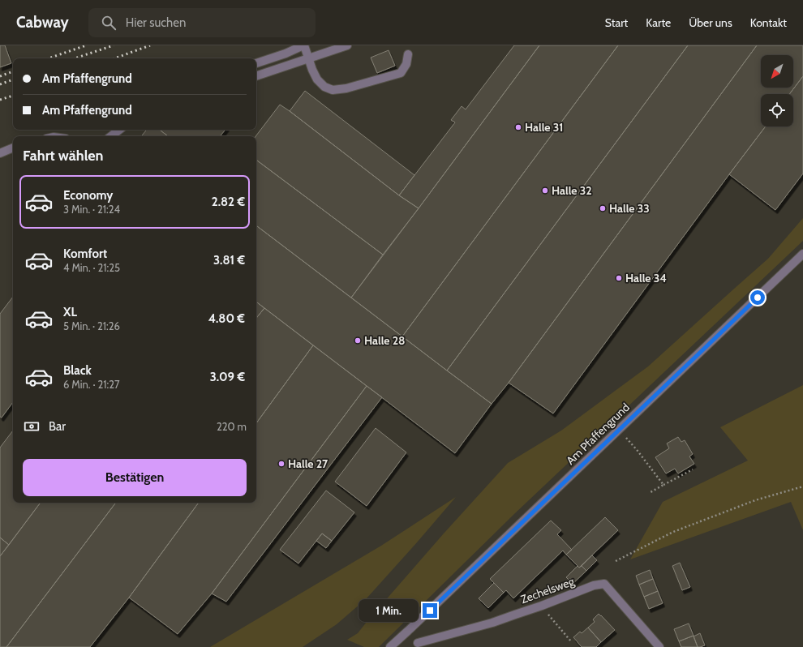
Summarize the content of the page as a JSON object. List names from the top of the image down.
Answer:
{
  "streets": {
    "street": ["Am Pfaffengrund", "Zechelsweg"]
  },
  "places": [
    "Halle 31",
    "Halle 32",
    "Halle 33",
    "Halle 34",
    "Halle 28",
    "Halle 27"
  ],
  "north": "bottom left",
  "page": {
    "header": "Cabway",
    "search": "Hier suchen",
    "nav": [
      "Start",
      "Karte",
      "Über uns",
      "Kontakt"
    ],
    "banner": ["Am Pfaffengrund", "Am Pfaffengrund"],
    "heading": "Fahrt wählen",
    "list": [
      {
        "name": "Economy",
        "note": "3 Min. · 21:24",
        "value": "2.82 €"
      },
      {
        "name": "Komfort",
        "note": "4 Min. · 21:25",
        "value": "3.81 €"
      },
      {
        "name": "XL",
        "note": "5 Min. · 21:26",
        "value": "4.80 €"
      },
      {
        "name": "Black",
        "note": "6 Min. · 21:27",
        "value": "3.09 €"
      }
    ],
    "pay": ["Bar", "220 m"],
    "buttons": "Bestätigen",
    "bubble": "1 Min."
  }
}
